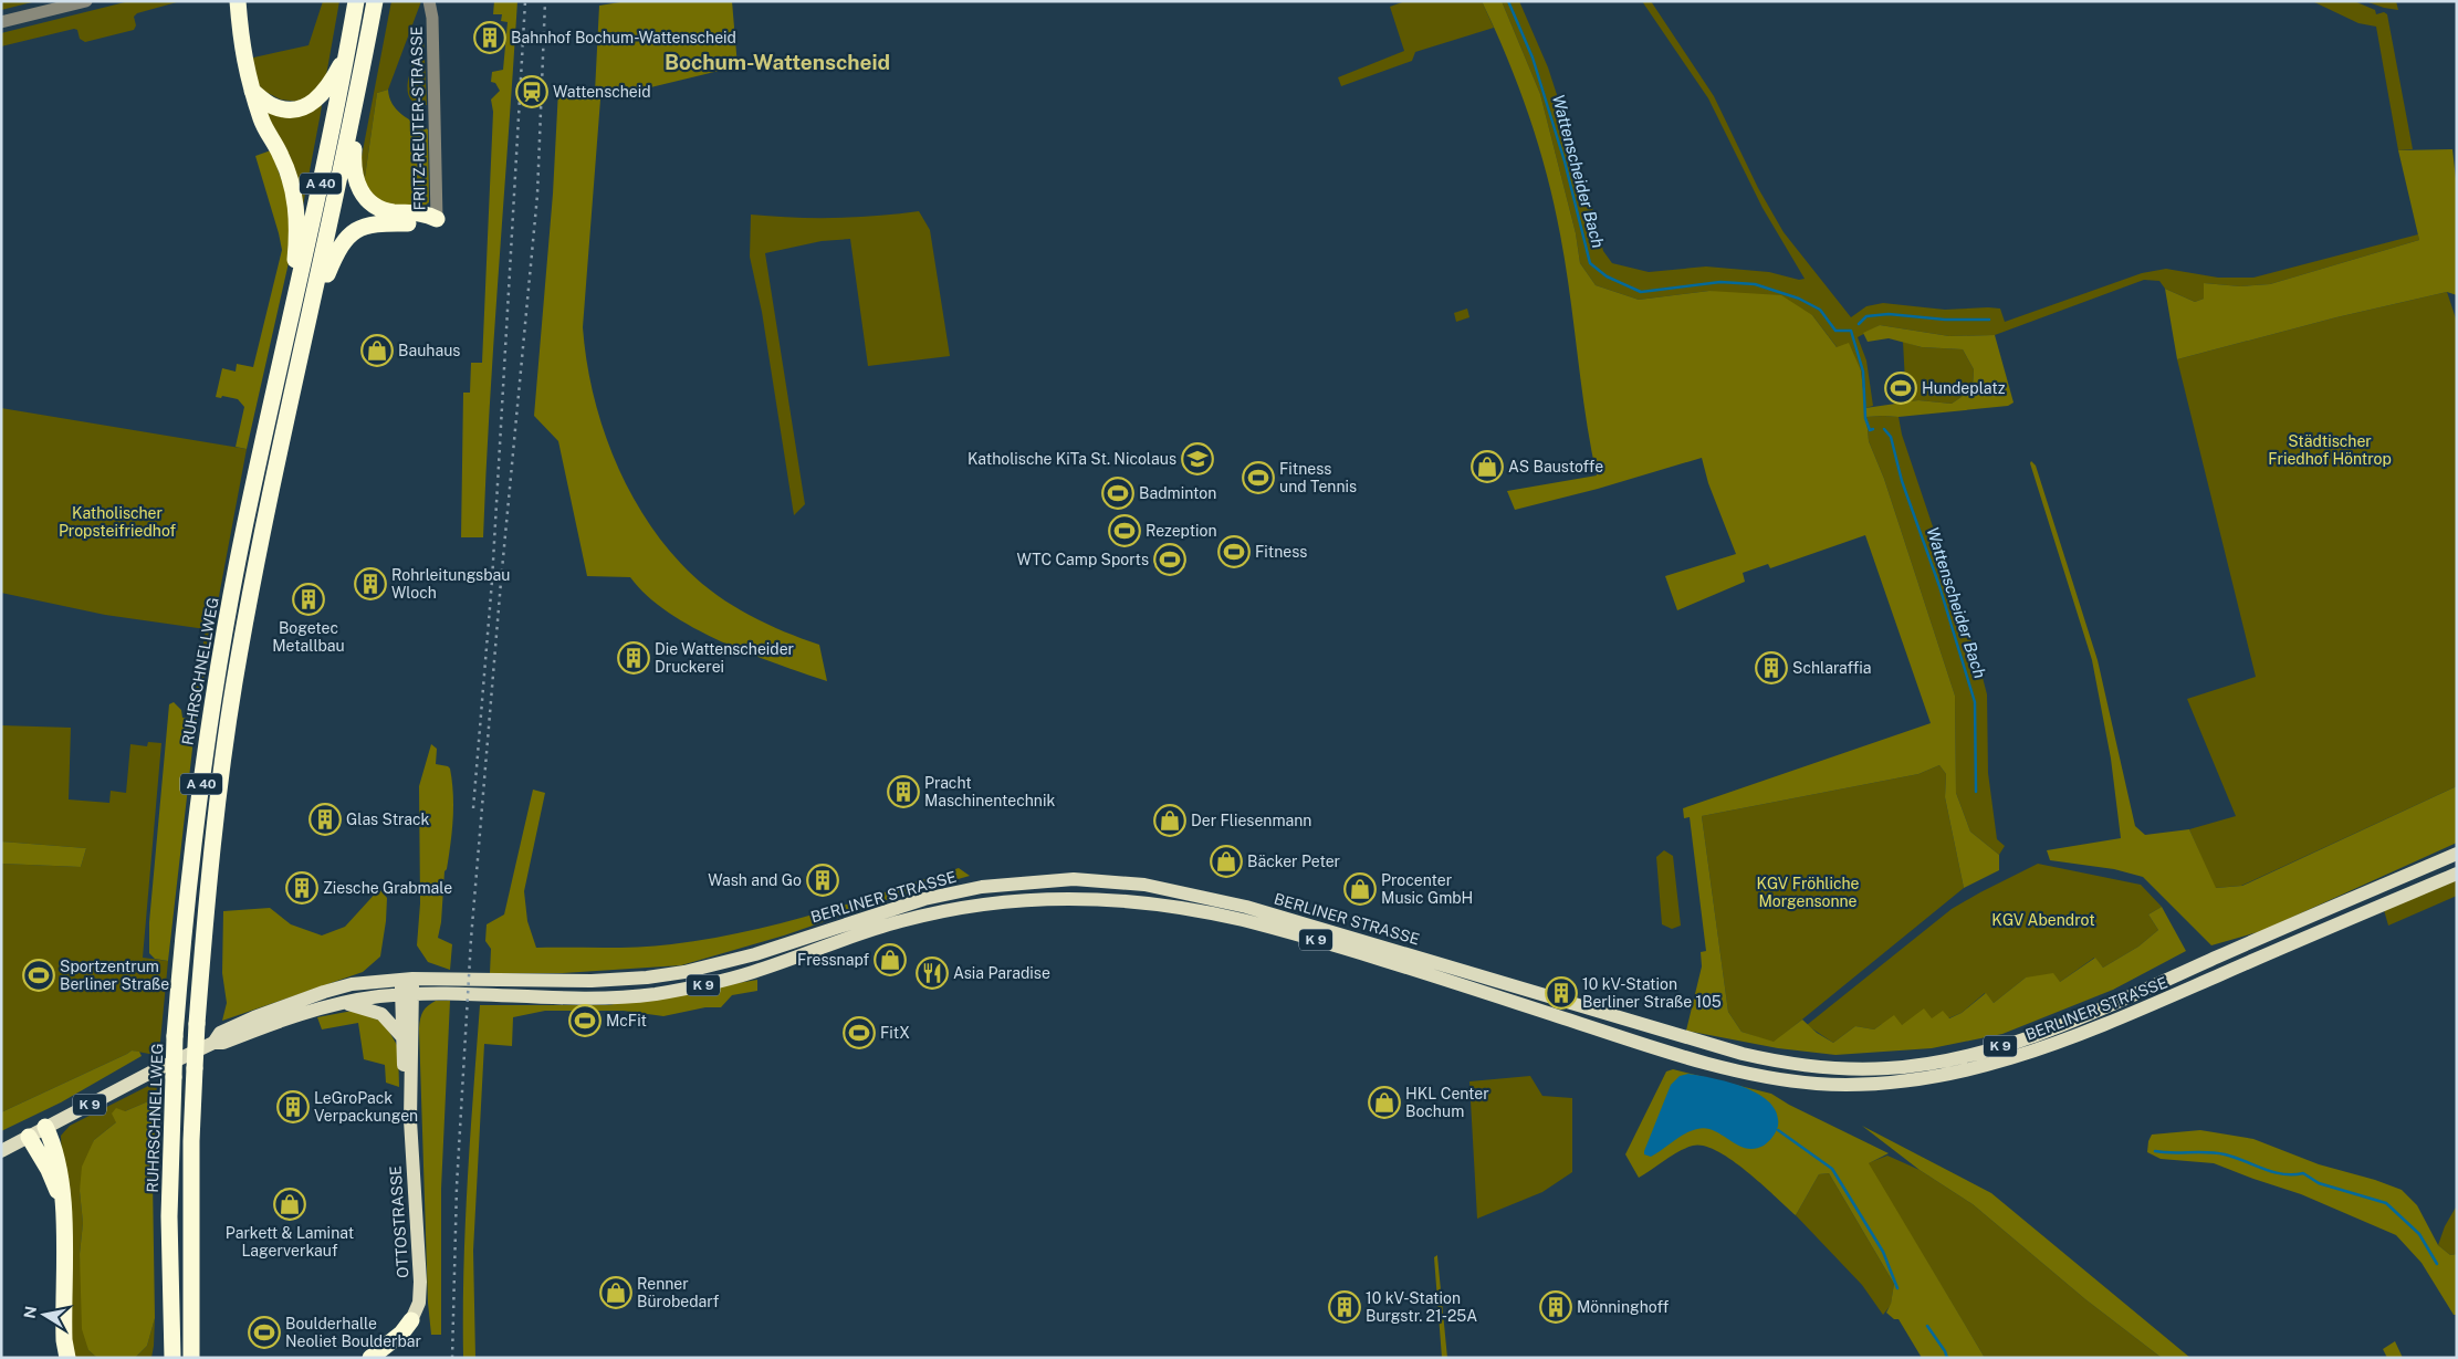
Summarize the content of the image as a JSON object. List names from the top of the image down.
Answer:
{
  "streets": {
    "highway": ["A 40", "RUHRSCHNELLWEG"],
    "main road": ["BERLINER STRASSE", "K 9", "OTTOSTRASSE"],
    "street": ["FRITZ-REUTER-STRASSE"]
  },
  "crossings": [
    ["BERLINER STRASSE", "OTTOSTRASSE"]
  ],
  "districts": ["Bochum-Wattenscheid"],
  "water": ["Wattenscheider Bach"],
  "parks": [
    "Städtischer Friedhof Höntrop",
    "Katholischer Propsteifriedhof",
    "KGV Fröhliche Morgensonne",
    "KGV Abendrot"
  ],
  "places": {
    "building": [
      "Bahnhof Bochum-Wattenscheid",
      "Rohrleitungsbau Wloch",
      "Bogetec Metallbau",
      "Die Wattenscheider Druckerei",
      "Schlaraffia",
      "Pracht Maschinentechnik",
      "Glas Strack",
      "Wash and Go",
      "Ziesche Grabmale",
      "10 kV-Station Berliner Straße 105",
      "LeGroPack Verpackungen",
      "10 kV-Station Burgstr. 21-25A",
      "Mönninghoff"
    ],
    "station": ["Wattenscheid"],
    "shop": [
      "Bauhaus",
      "AS Baustoffe",
      "Der Fliesenmann",
      "Bäcker Peter",
      "Procenter Music GmbH",
      "Fressnapf",
      "HKL Center Bochum",
      "Parkett & Laminat Lagerverkauf",
      "Renner Bürobedarf"
    ],
    "sports": [
      "Hundeplatz",
      "Fitness und Tennis",
      "Badminton",
      "Rezeption",
      "Fitness",
      "WTC Camp Sports",
      "Sportzentrum Berliner Straße",
      "McFit",
      "FitX",
      "Boulderhalle Neoliet Boulderbar"
    ],
    "school or university": ["Katholische KiTa St. Nicolaus"],
    "restaurant": ["Asia Paradise"]
  },
  "north": "left"
}
